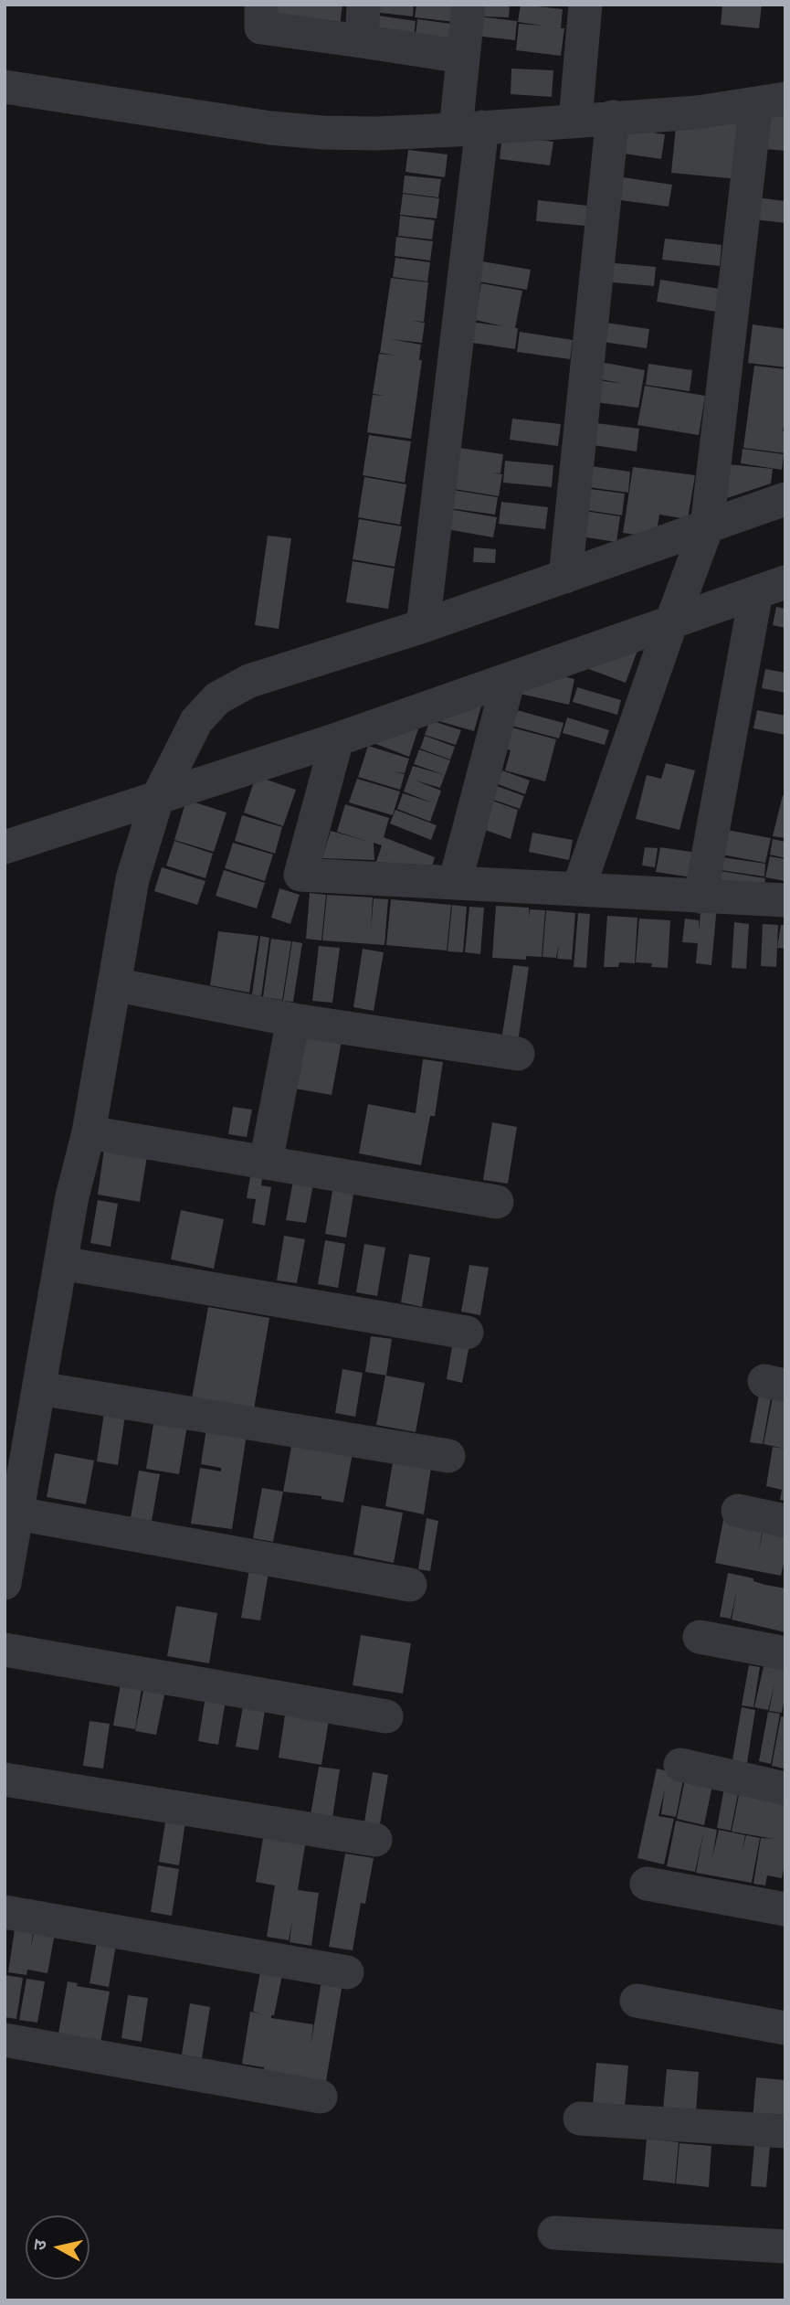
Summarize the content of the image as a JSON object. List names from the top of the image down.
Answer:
{
  "north": "left"
}
